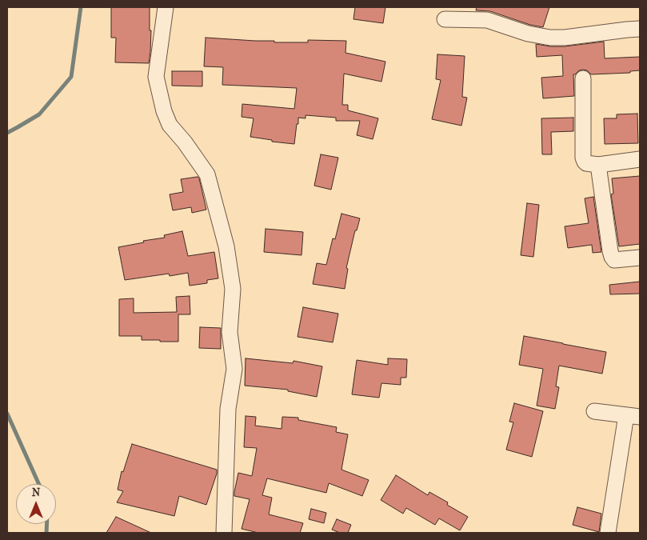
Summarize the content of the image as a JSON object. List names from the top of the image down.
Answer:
{
  "north": "top"
}
